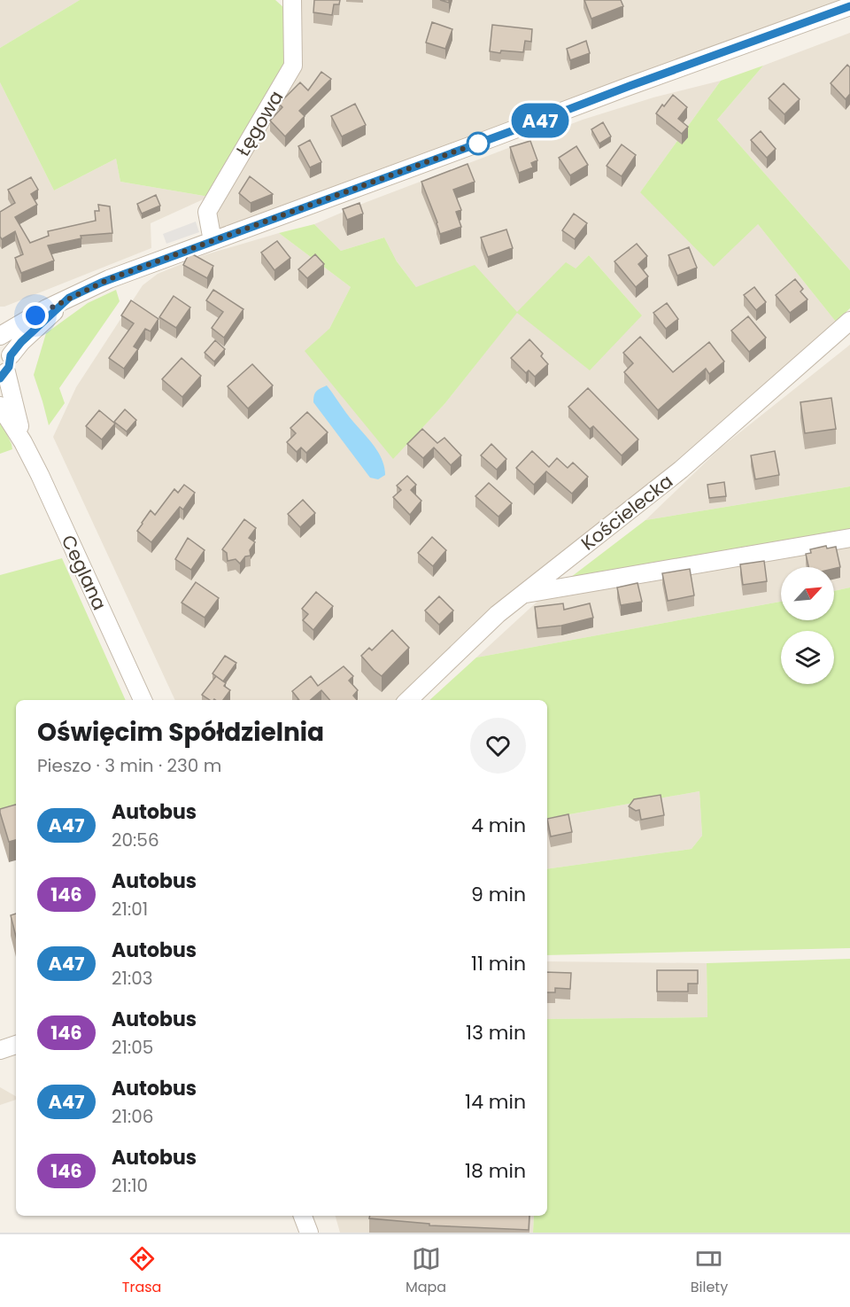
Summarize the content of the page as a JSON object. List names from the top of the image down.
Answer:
{
  "streets": {
    "street": ["Łęgowa", "Kościelecka", "Ceglana"]
  },
  "lines": ["bus line A47"],
  "north": "top right",
  "page": {
    "on_map": "A47",
    "heading": ["Oświęcim Spółdzielnia", "Pieszo · 3 min · 230 m"],
    "list": [
      {
        "mark": "A47",
        "name": "Autobus",
        "note": "20:56",
        "value": "4 min"
      },
      {
        "mark": "146",
        "name": "Autobus",
        "note": "21:01",
        "value": "9 min"
      },
      {
        "mark": "A47",
        "name": "Autobus",
        "note": "21:03",
        "value": "11 min"
      },
      {
        "mark": "146",
        "name": "Autobus",
        "note": "21:05",
        "value": "13 min"
      },
      {
        "mark": "A47",
        "name": "Autobus",
        "note": "21:06",
        "value": "14 min"
      },
      {
        "mark": "146",
        "name": "Autobus",
        "note": "21:10",
        "value": "18 min"
      }
    ],
    "tabs": ["Trasa", "Mapa", "Bilety"]
  }
}
